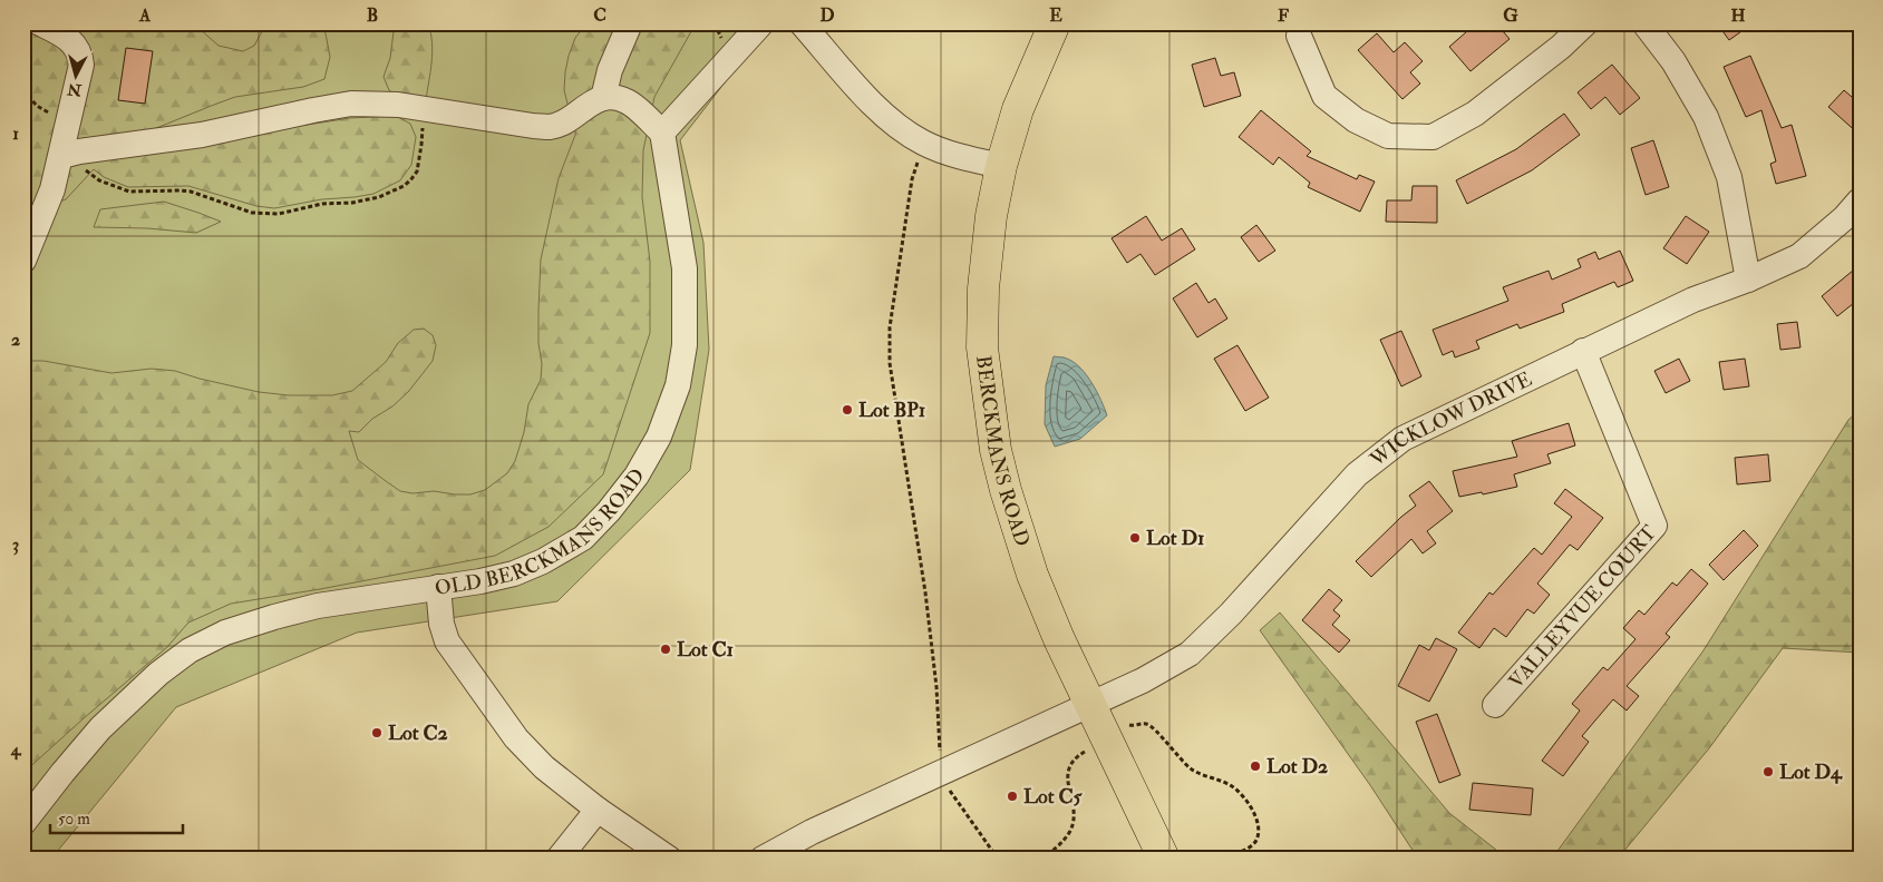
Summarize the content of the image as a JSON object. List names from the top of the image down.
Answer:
{
  "streets": {
    "main road": ["BERCKMANS ROAD"],
    "street": ["WICKLOW DRIVE", "OLD BERCKMANS ROAD", "VALLEYVUE COURT"]
  },
  "crossings": [
    ["WICKLOW DRIVE", "BERCKMANS ROAD"],
    ["WICKLOW DRIVE", "VALLEYVUE COURT"]
  ],
  "places": [
    "Lot BP1",
    "Lot D1",
    "Lot C1",
    "Lot C2",
    "Lot D2",
    "Lot D4",
    "Lot C5"
  ],
  "scale_bar": "50 m",
  "north": "bottom",
  "grid": {
    "columns": [
      "A",
      "B",
      "C",
      "D",
      "E",
      "F",
      "G",
      "H"
    ],
    "rows": [
      "1",
      "2",
      "3",
      "4"
    ]
  }
}
